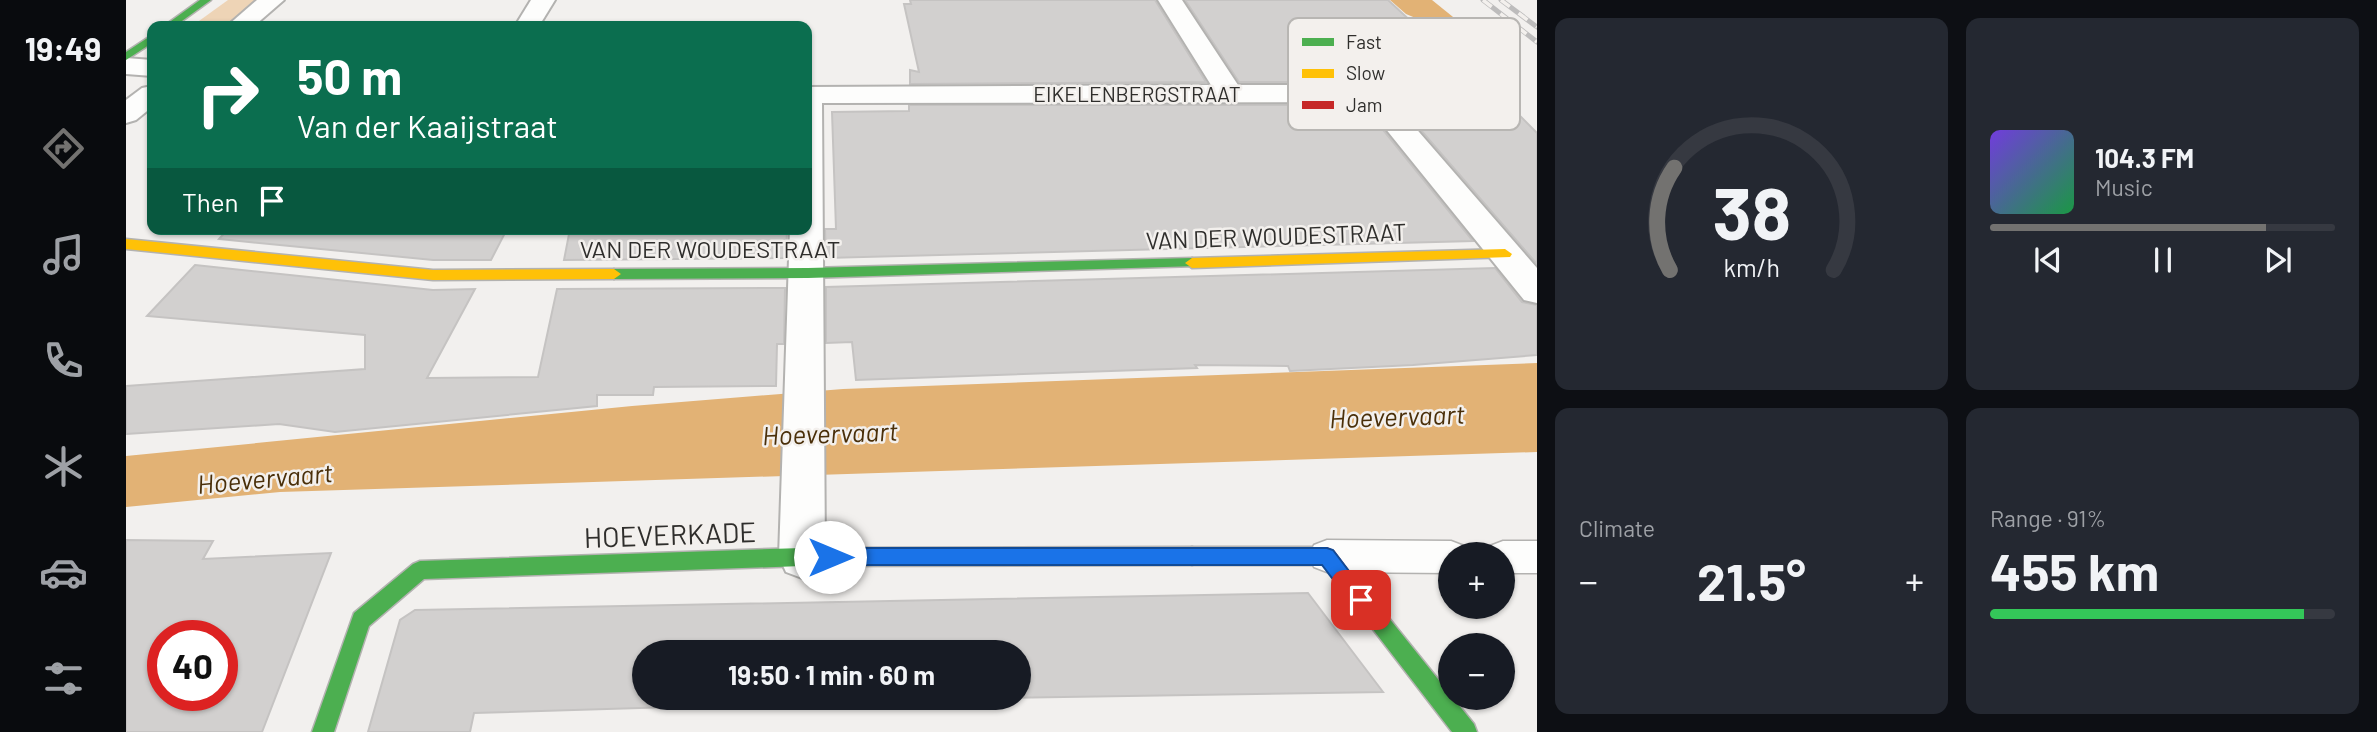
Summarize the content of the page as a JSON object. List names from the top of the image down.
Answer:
{
  "streets": {
    "street": ["EIKELENBERGSTRAAT", "VAN DER WOUDESTRAAT", "HOEVERKADE"]
  },
  "water": ["Hoevervaart"],
  "legend": ["Fast", "Slow", "Jam"],
  "page": {
    "tabs": "19:49",
    "turn": ["50 m", "Van der Kaaijstraat"],
    "song": ["104.3 FM", "Music"],
    "then": "Then",
    "tile": [
      "Climate",
      ["Range · 91%", "455 km"]
    ],
    "map_buttons": ["+", "−"],
    "heat": ["−", "21.5°", "+"],
    "limit": "40",
    "trip": "19:50 · 1 min · 60 m",
    "gauge": ["38", "km/h"]
  }
}
